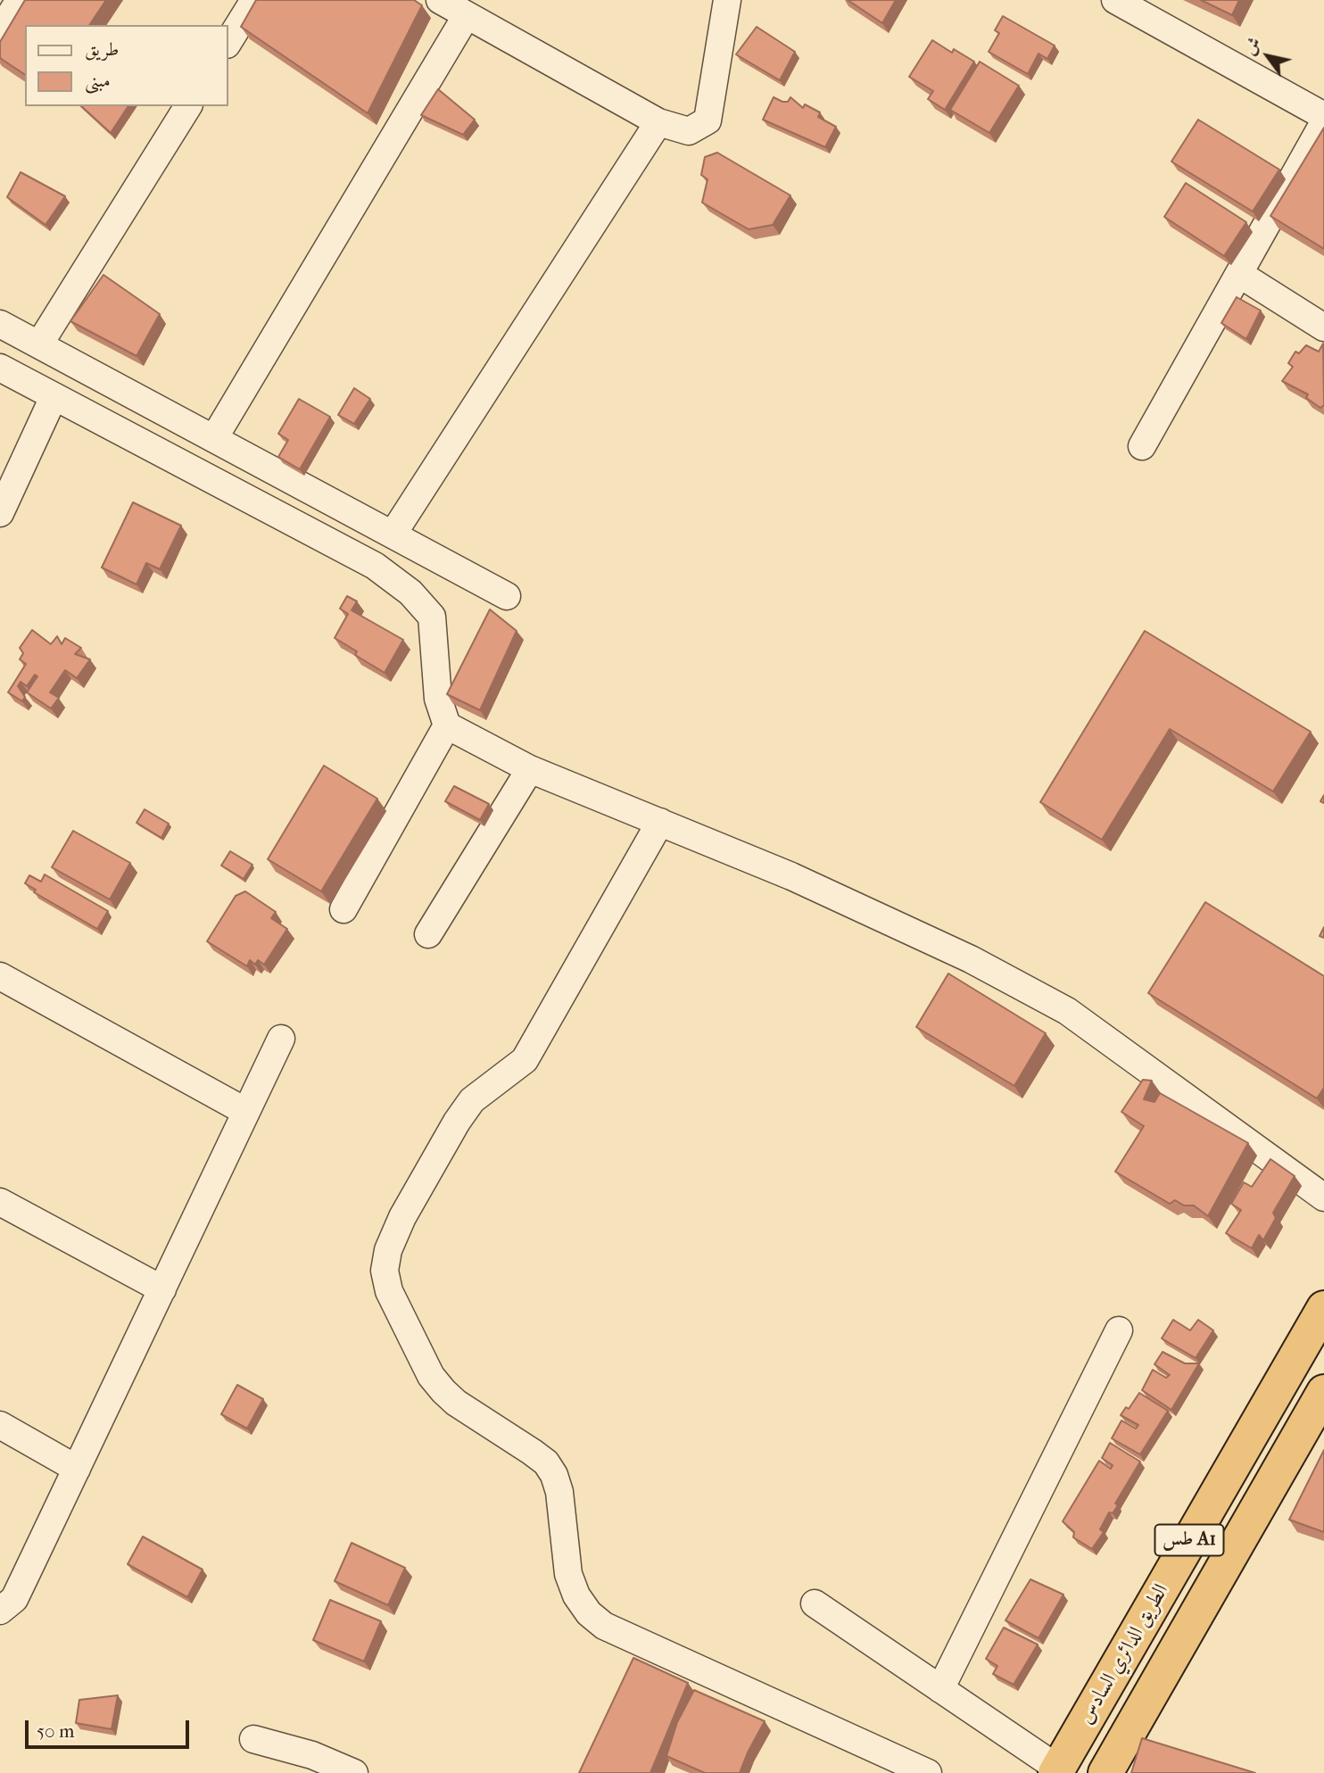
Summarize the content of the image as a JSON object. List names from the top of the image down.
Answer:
{
  "streets": {
    "highway": ["طس A1", "الطريق الدائري السادس"]
  },
  "legend": ["طريق", "مبنى"],
  "scale_bar": "50 m",
  "north": "top left"
}
